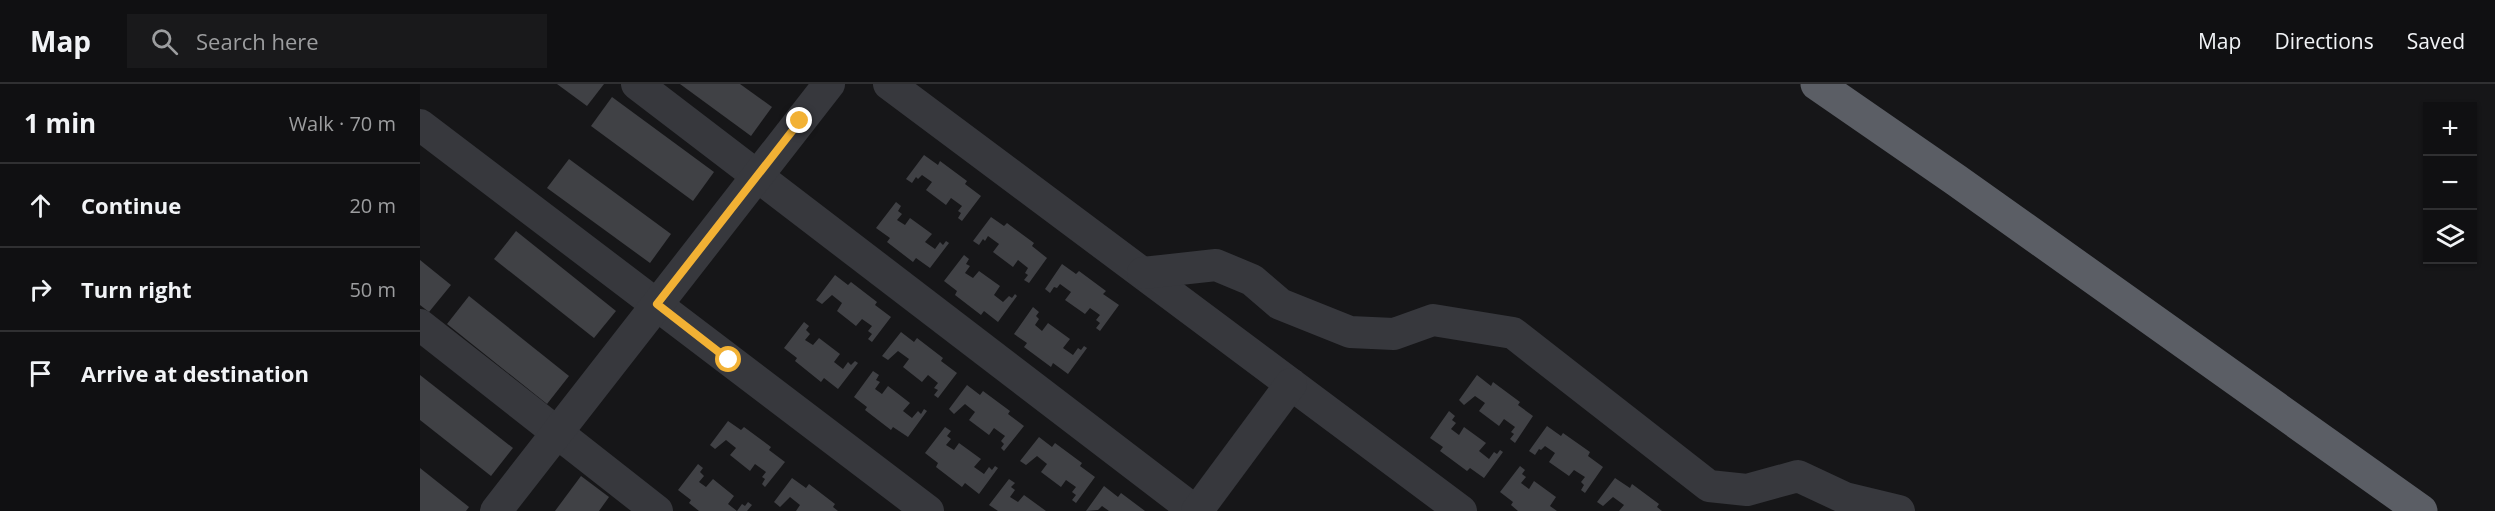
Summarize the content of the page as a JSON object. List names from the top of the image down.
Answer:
{
  "page": {
    "header": "Map",
    "search": "Search here",
    "nav": ["Map", "Directions", "Saved"],
    "heading": ["1 min", "Walk · 70 m"],
    "map_buttons": ["+", "−"],
    "list": [
      ["Continue", "20 m"],
      ["Turn right", "50 m"],
      "Arrive at destination"
    ]
  }
}
